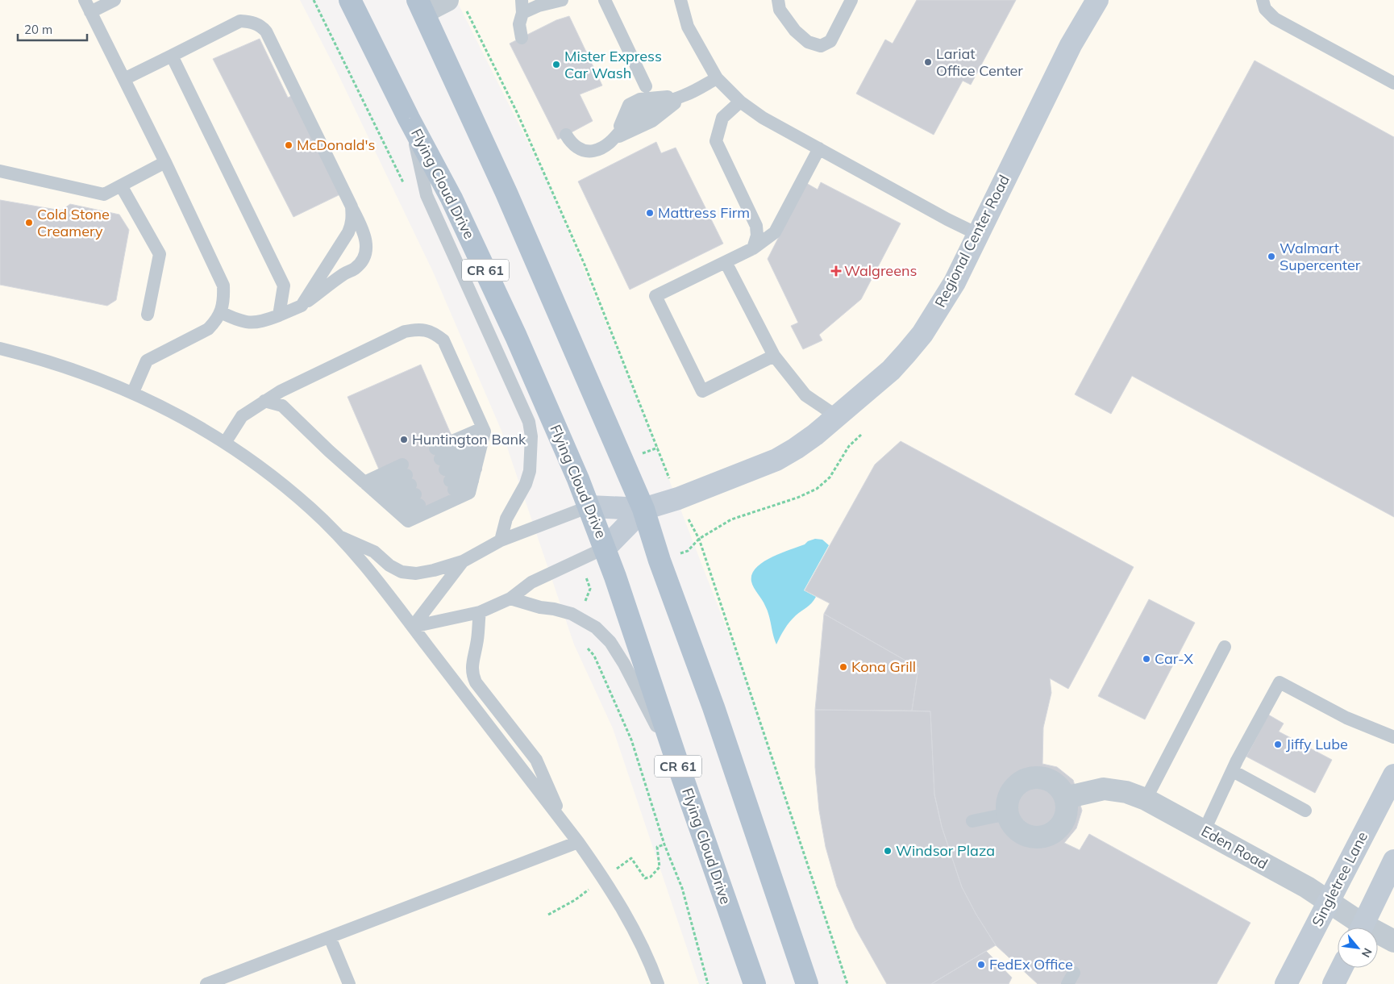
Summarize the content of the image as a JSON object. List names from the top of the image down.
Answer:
{
  "streets": {
    "main road": ["Flying Cloud Drive", "CR 61"],
    "street": ["Regional Center Road", "Eden Road", "Singletree Lane"]
  },
  "crossings": [
    ["Flying Cloud Drive", "Regional Center Road"],
    ["Eden Road", "Singletree Lane"]
  ],
  "places": {
    "other": [
      "Lariat Office Center",
      "Mister Express Car Wash",
      "McDonald's",
      "Mattress Firm",
      "Cold Stone Creamery",
      "Walmart Supercenter",
      "Huntington Bank",
      "Car-X",
      "Kona Grill",
      "Jiffy Lube",
      "Windsor Plaza",
      "FedEx Office"
    ],
    "health": ["Walgreens"]
  },
  "scale_bar": "20 m",
  "north": "bottom right"
}
